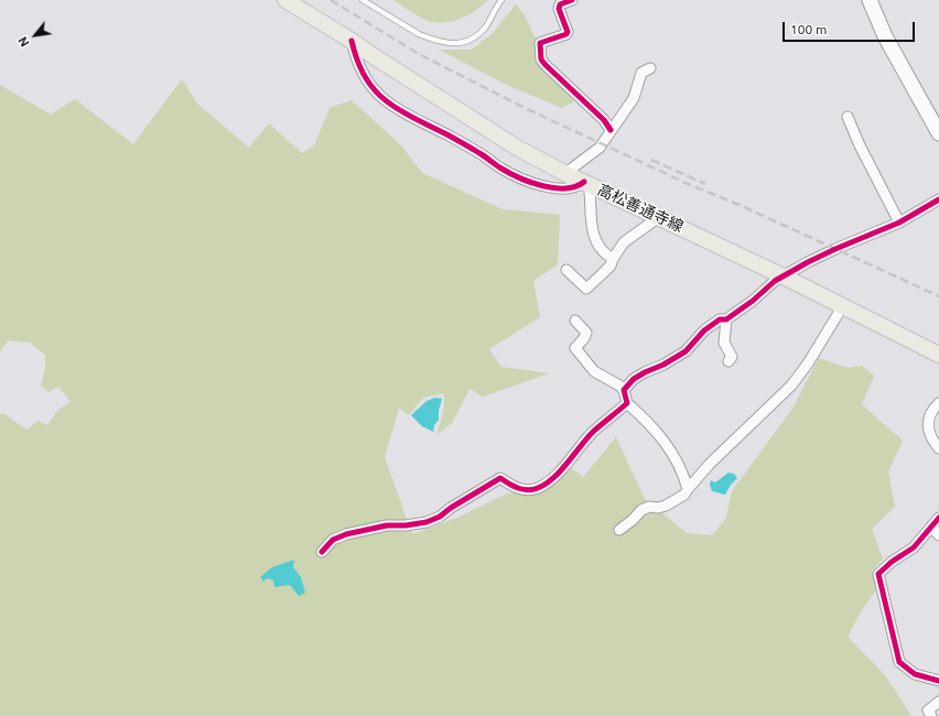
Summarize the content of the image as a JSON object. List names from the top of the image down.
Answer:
{
  "streets": {
    "main road": ["高松善通寺線"]
  },
  "scale_bar": "100 m",
  "north": "bottom left"
}
